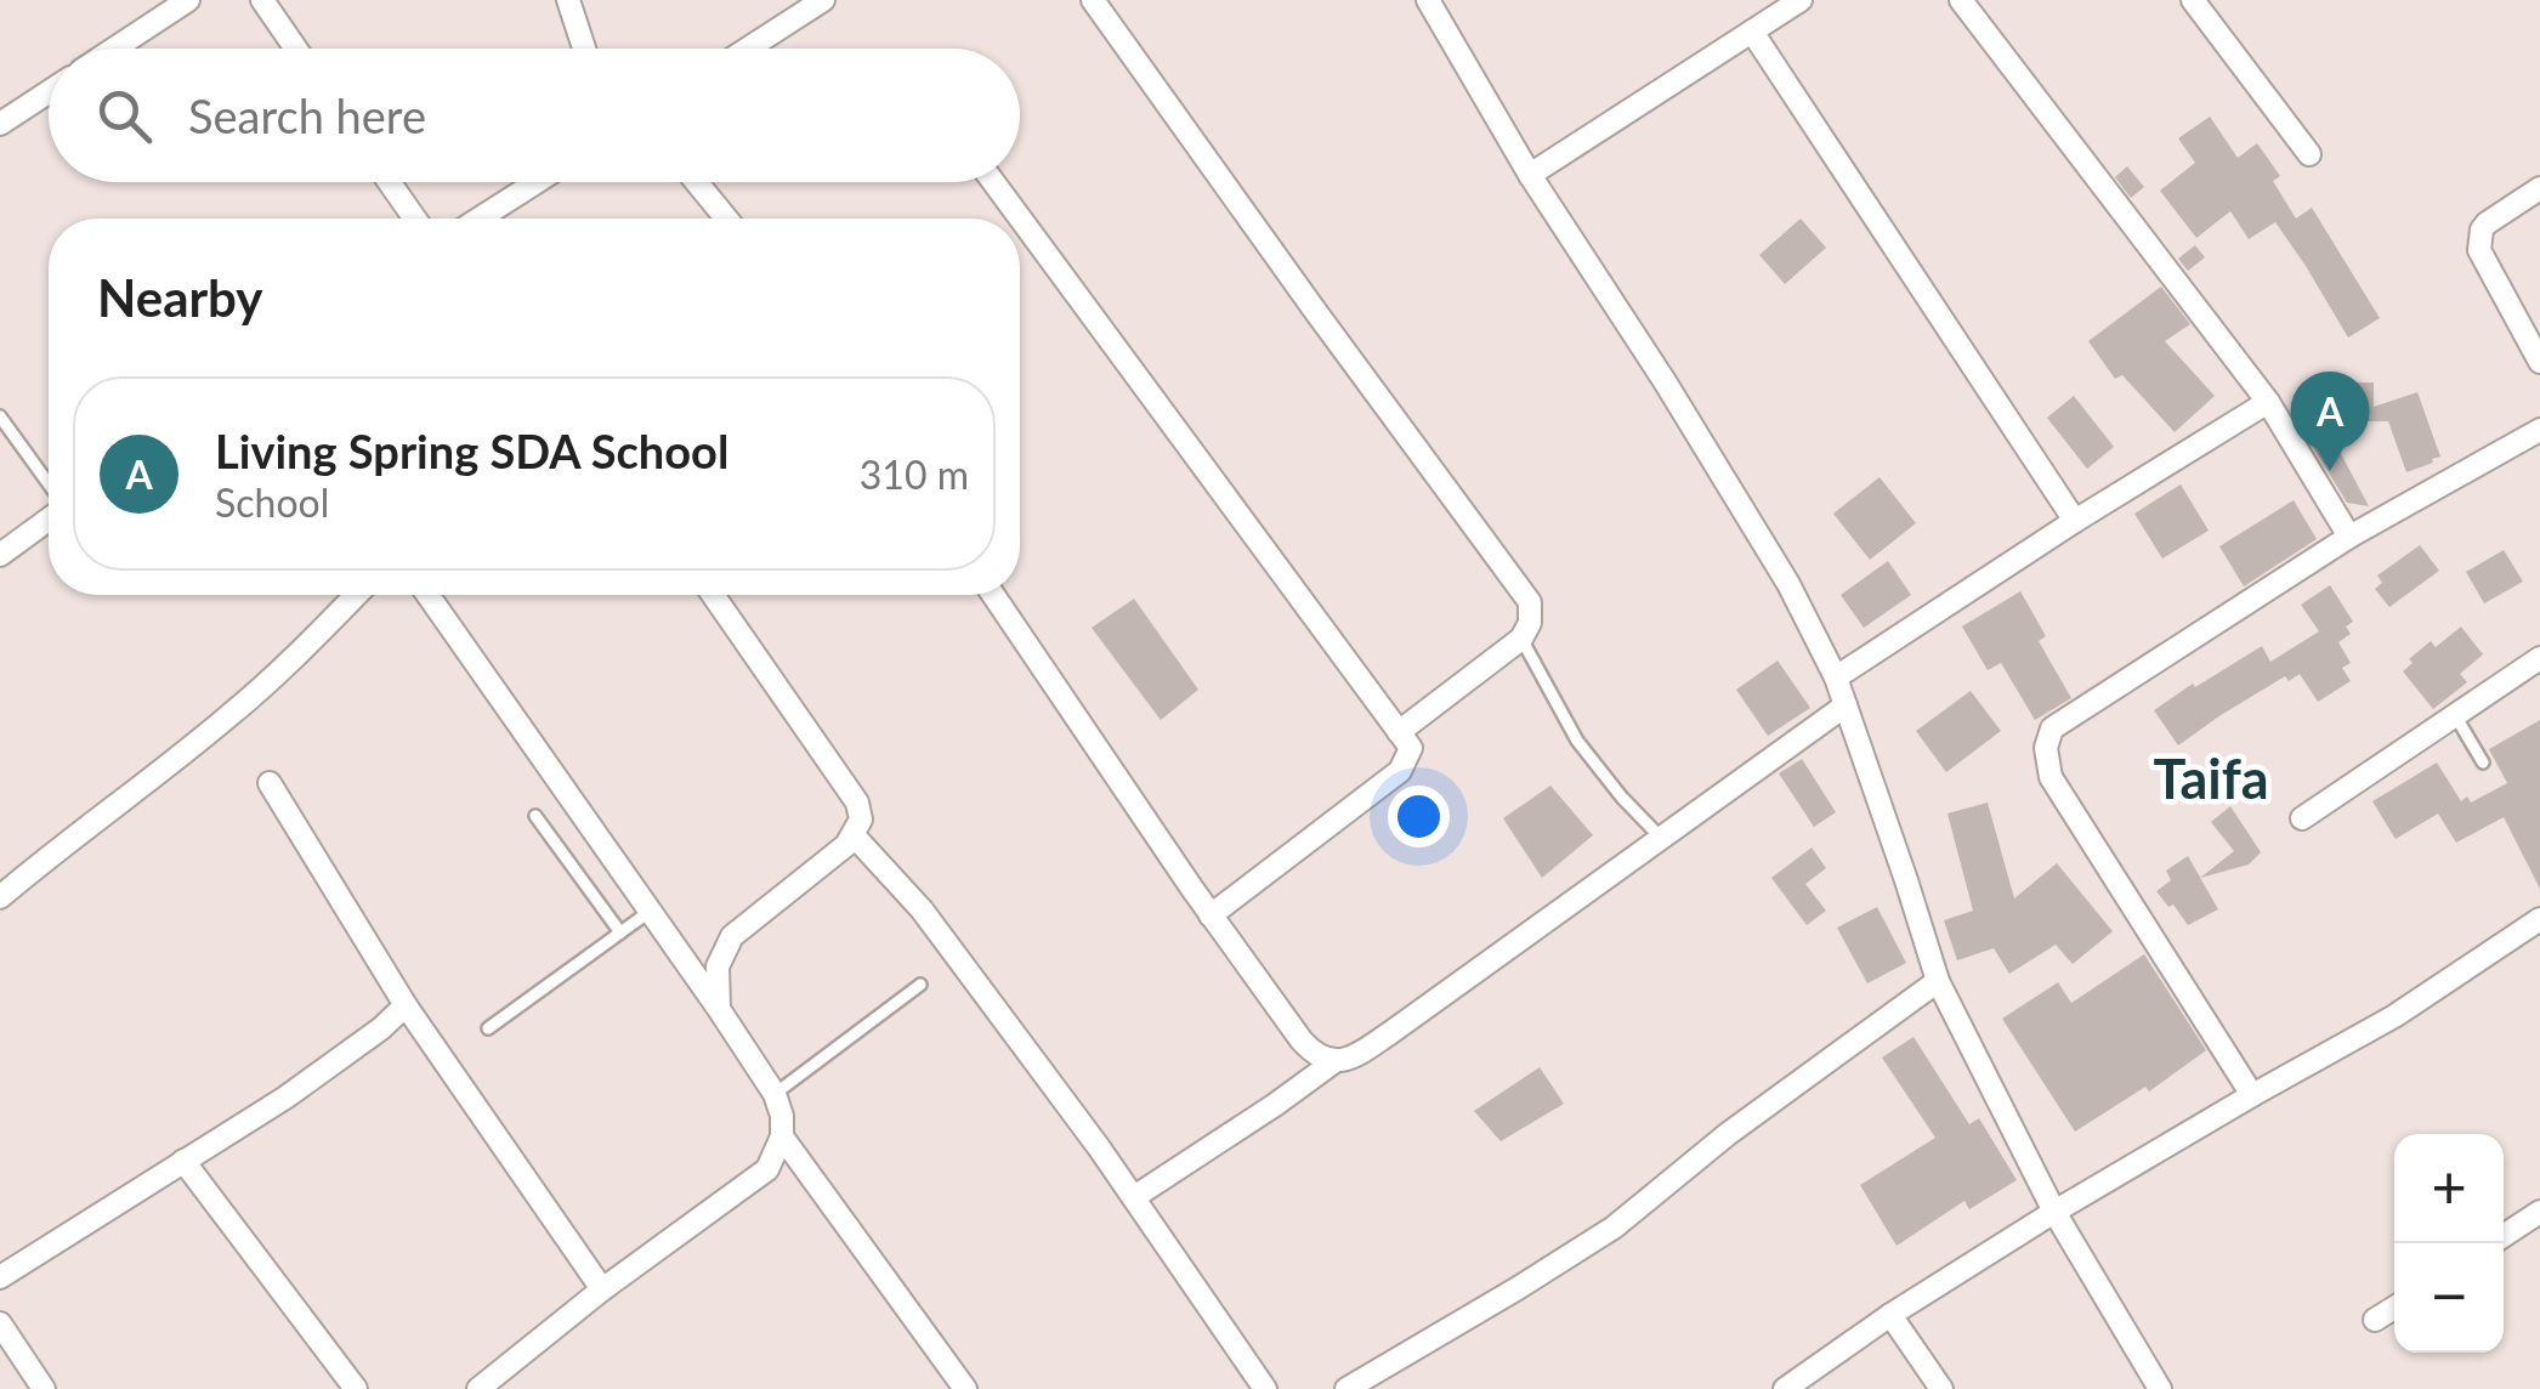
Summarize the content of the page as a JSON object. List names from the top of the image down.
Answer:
{
  "districts": ["Taifa"],
  "page": {
    "search": "Search here",
    "heading": "Nearby",
    "pins": "A",
    "list": [
      {
        "mark": "A",
        "name": "Living Spring SDA School",
        "note": "School",
        "value": "310 m"
      }
    ],
    "map_buttons": ["+", "−"]
  }
}
